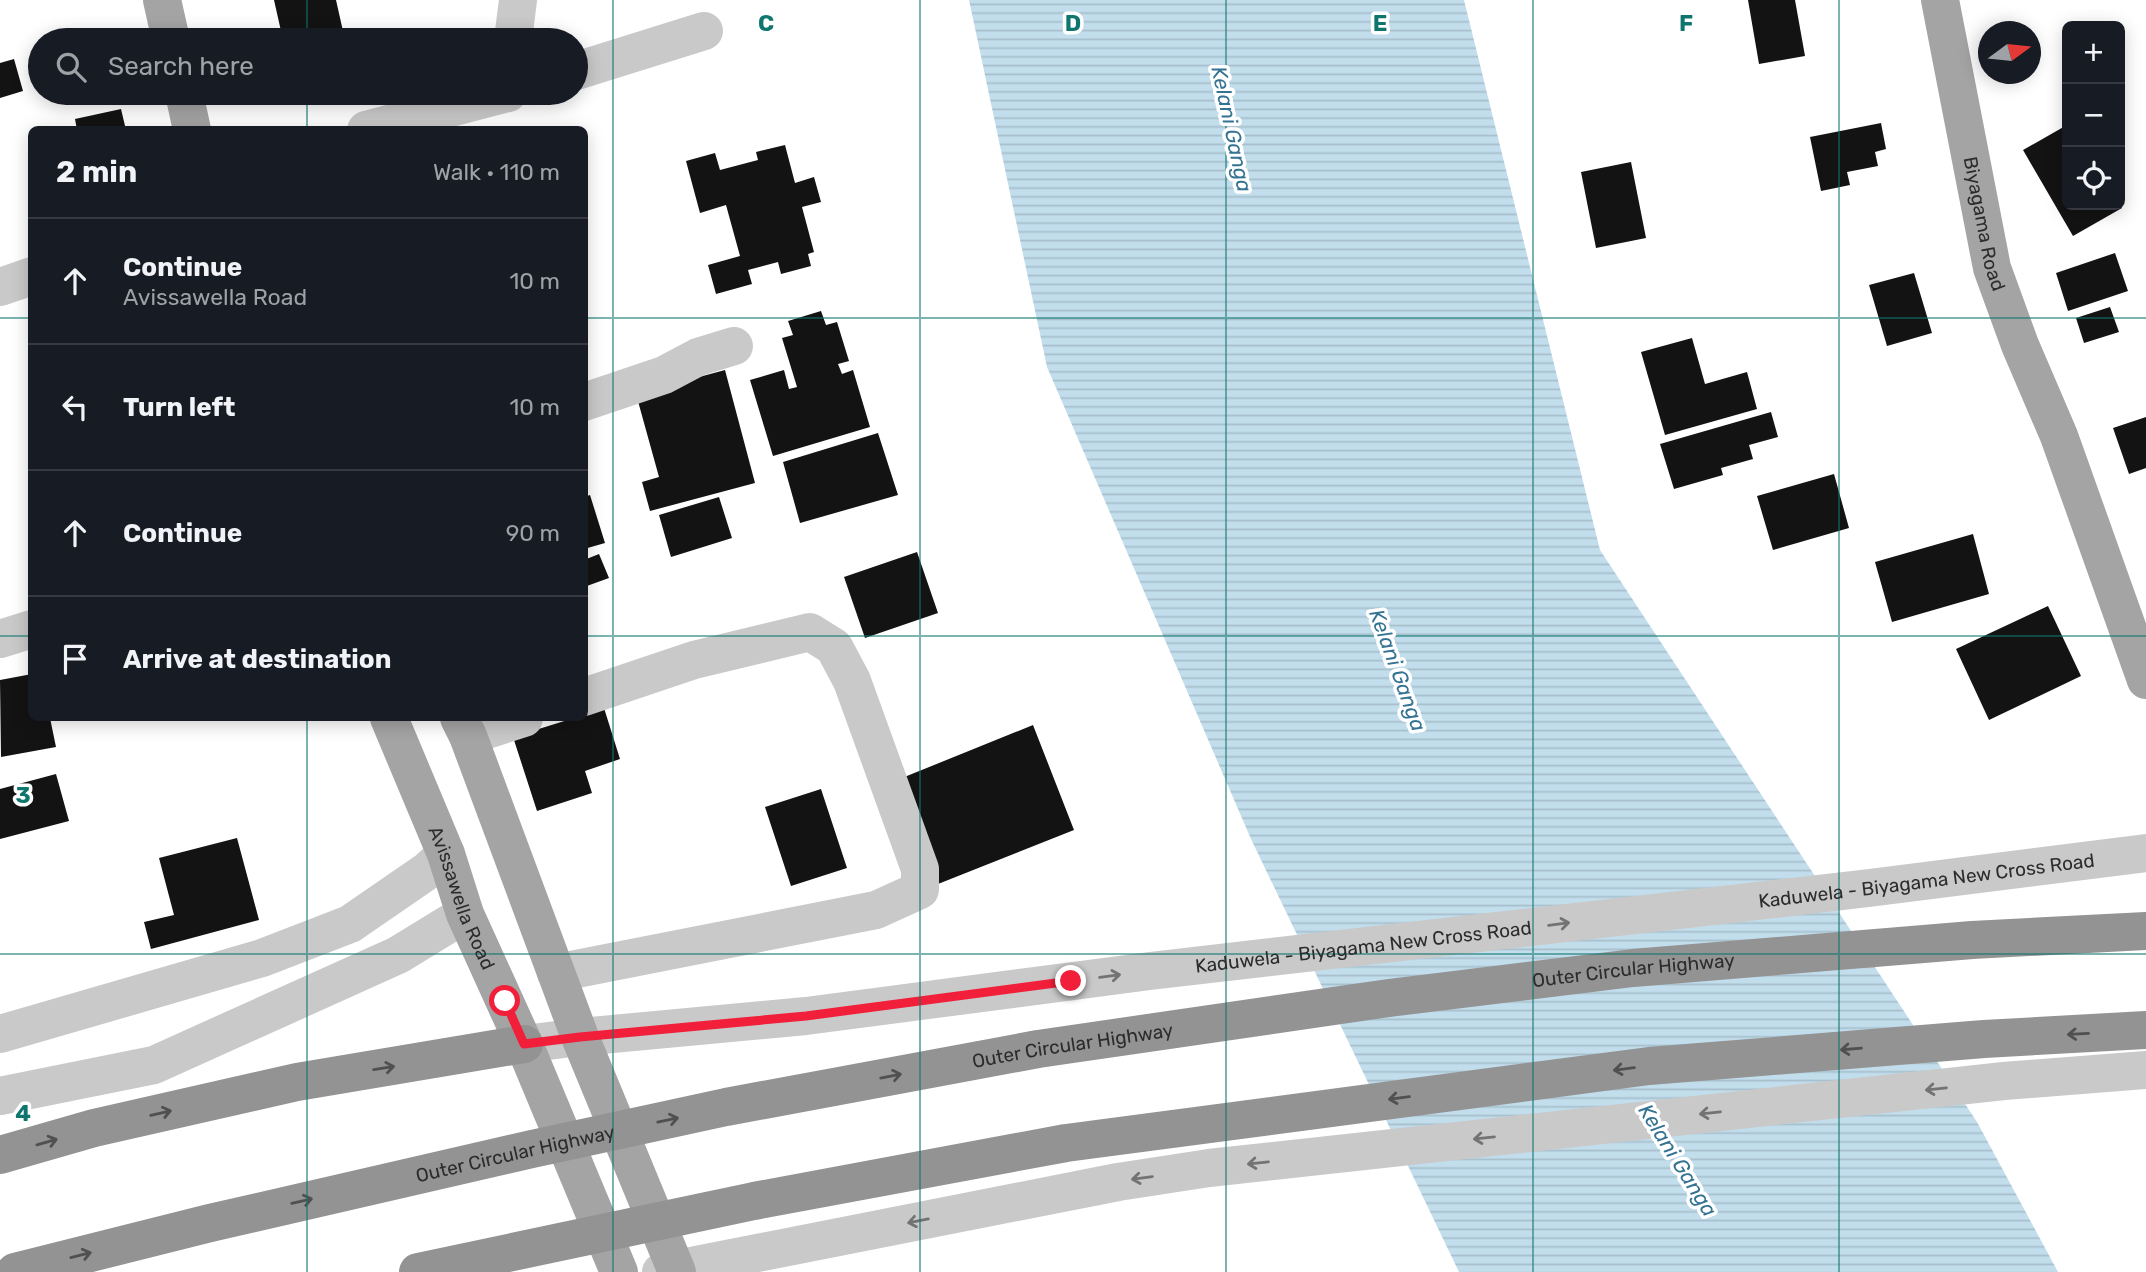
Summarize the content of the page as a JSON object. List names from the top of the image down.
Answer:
{
  "streets": {
    "highway": ["Outer Circular Highway"],
    "main road": ["Biyagama Road", "Avissawella Road"],
    "street": ["Kaduwela - Biyagama New Cross Road"]
  },
  "crossings": [
    ["Kaduwela - Biyagama New Cross Road", "Avissawella Road"]
  ],
  "water": ["Kelani Ganga"],
  "north": "right",
  "page": {
    "map_buttons": ["+", "−"],
    "search": "Search here",
    "heading": ["2 min", "Walk · 110 m"],
    "list": [
      ["Continue", "Avissawella Road", "10 m"],
      ["Turn left", "10 m"],
      ["Continue", "90 m"],
      "Arrive at destination"
    ]
  },
  "grid": {
    "columns": [
      "C",
      "D",
      "E",
      "F"
    ],
    "rows": ["3", "4"]
  }
}
